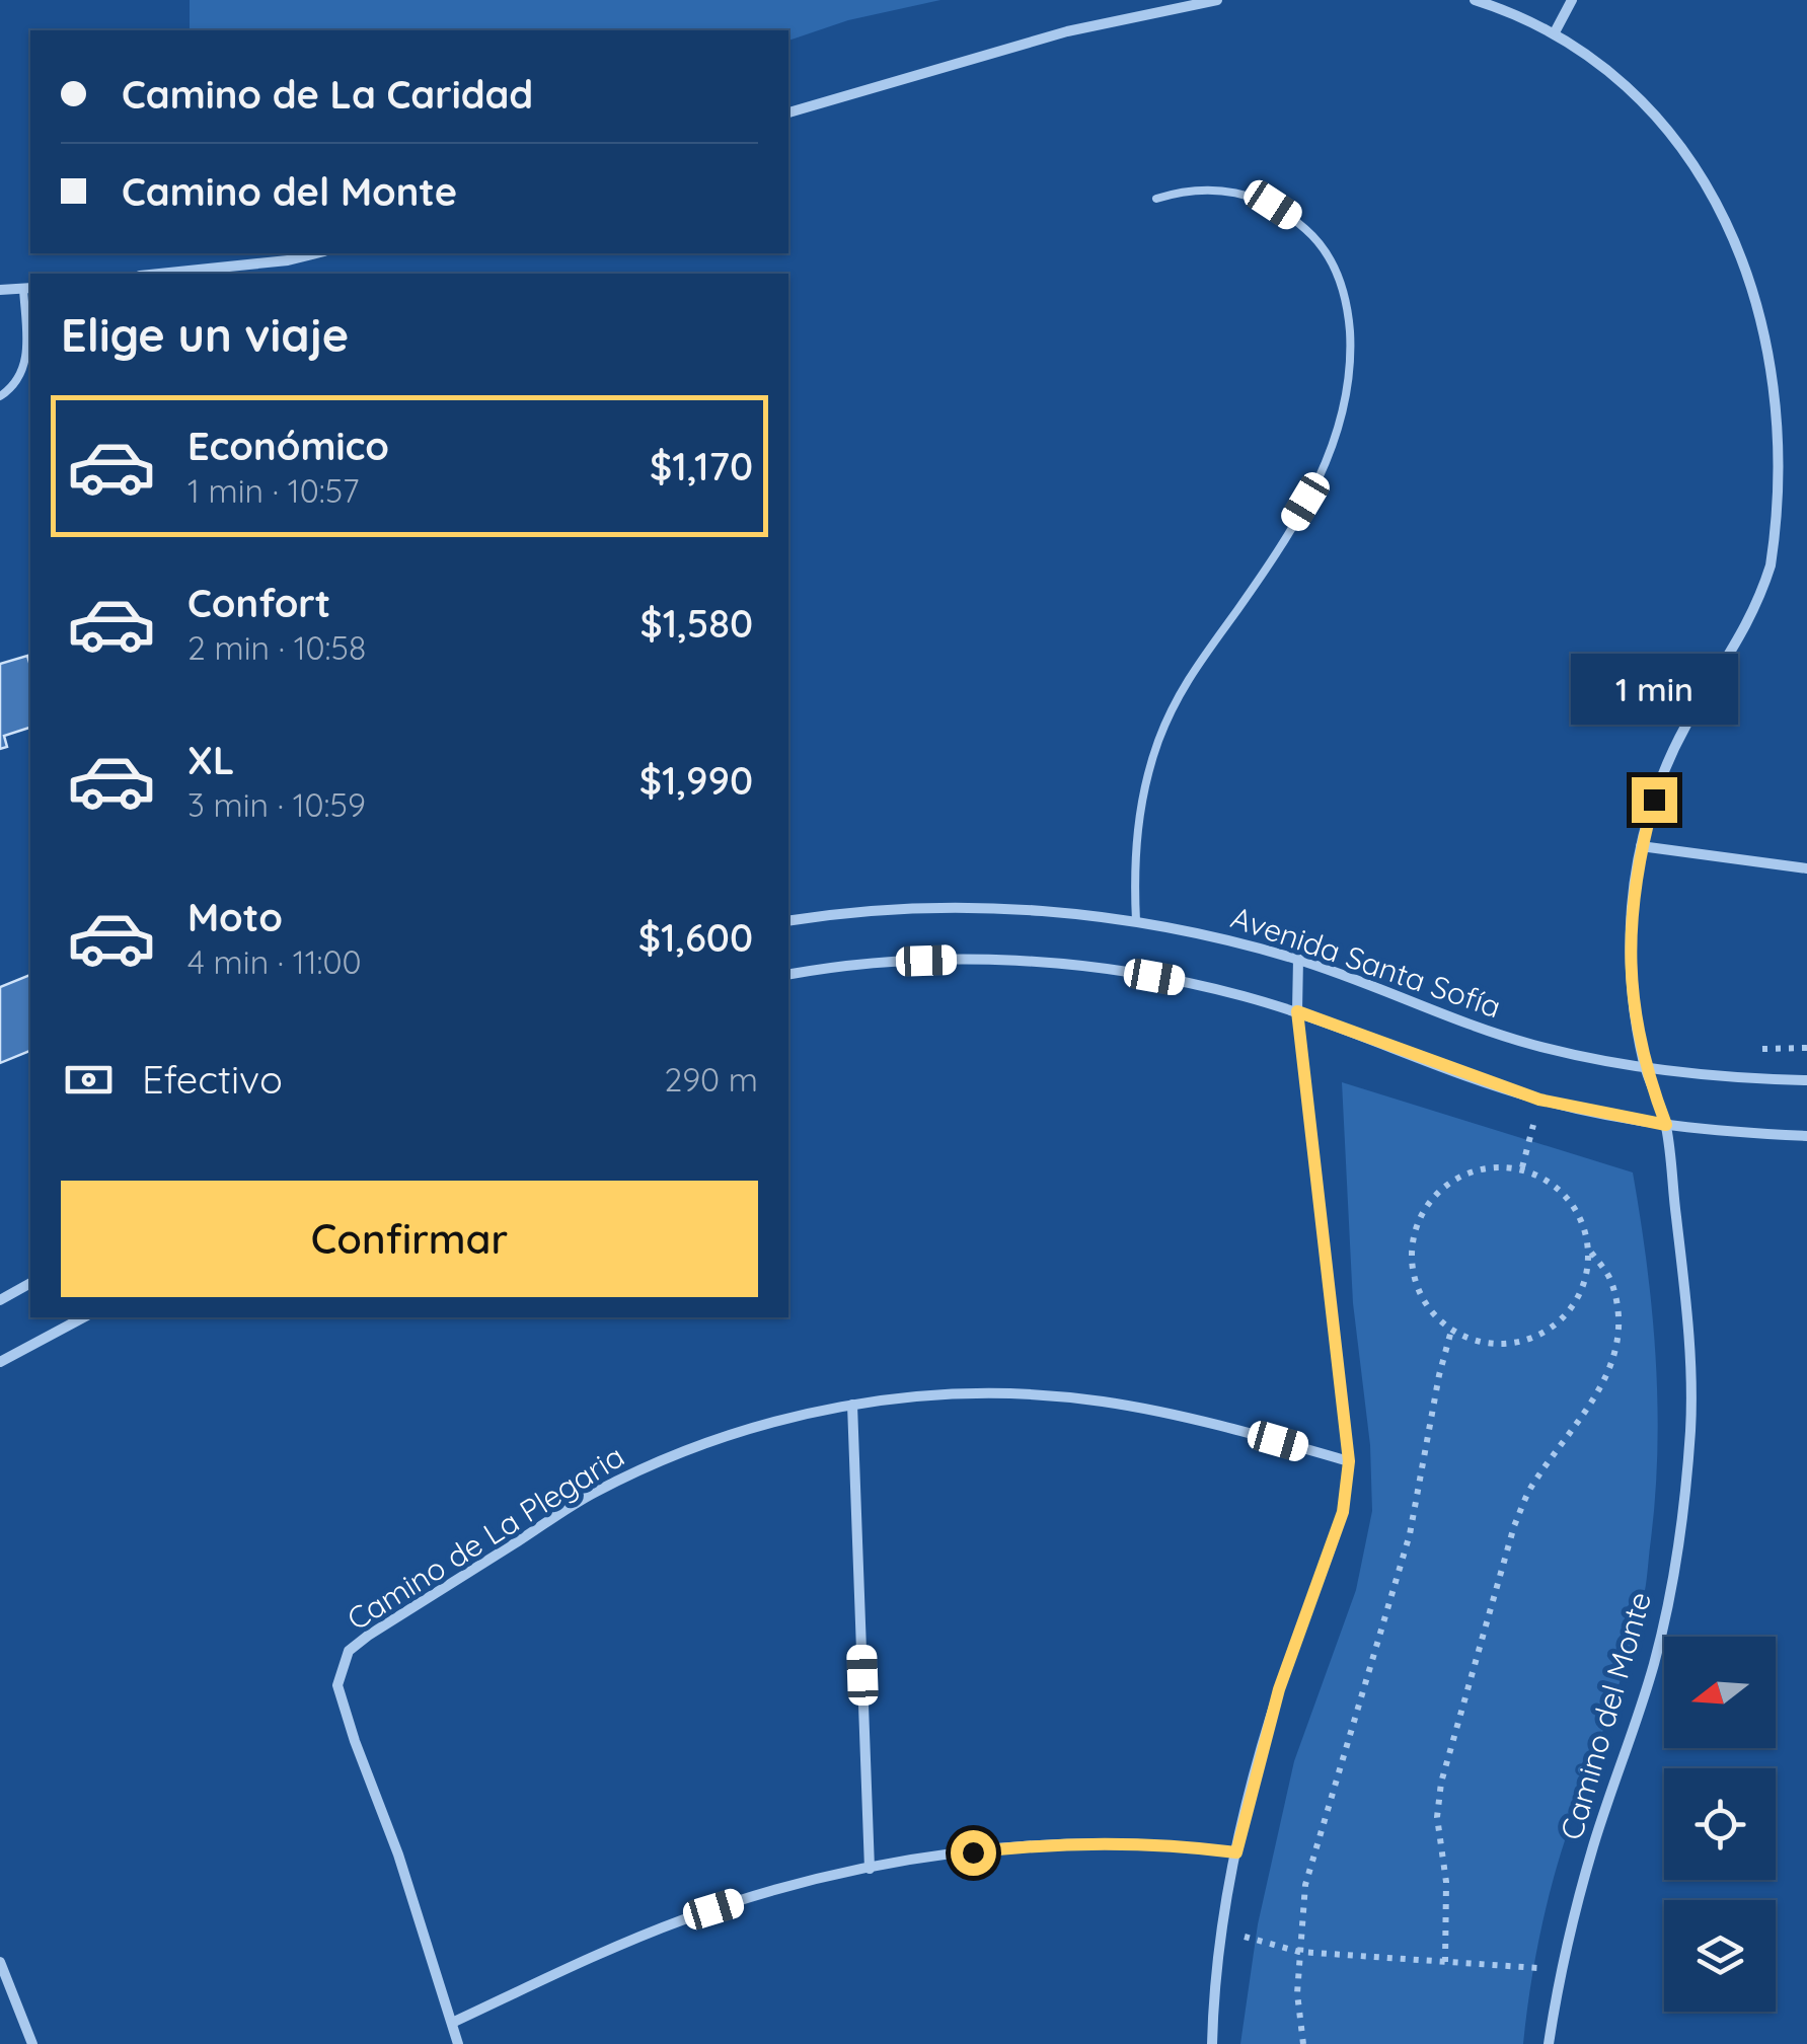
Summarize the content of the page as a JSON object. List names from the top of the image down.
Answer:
{
  "streets": {
    "street": ["Avenida Santa Sofía", "Camino de La Plegaria", "Camino del Monte"]
  },
  "crossings": [
    ["Avenida Santa Sofía", "Camino del Monte"]
  ],
  "north": "left",
  "page": {
    "banner": ["Camino de La Caridad", "Camino del Monte"],
    "heading": "Elige un viaje",
    "list": [
      {
        "name": "Económico",
        "note": "1 min · 10:57",
        "value": "$1,170"
      },
      {
        "name": "Confort",
        "note": "2 min · 10:58",
        "value": "$1,580"
      },
      {
        "name": "XL",
        "note": "3 min · 10:59",
        "value": "$1,990"
      },
      {
        "name": "Moto",
        "note": "4 min · 11:00",
        "value": "$1,600"
      }
    ],
    "bubble": "1 min",
    "pay": ["Efectivo", "290 m"],
    "buttons": "Confirmar"
  }
}
